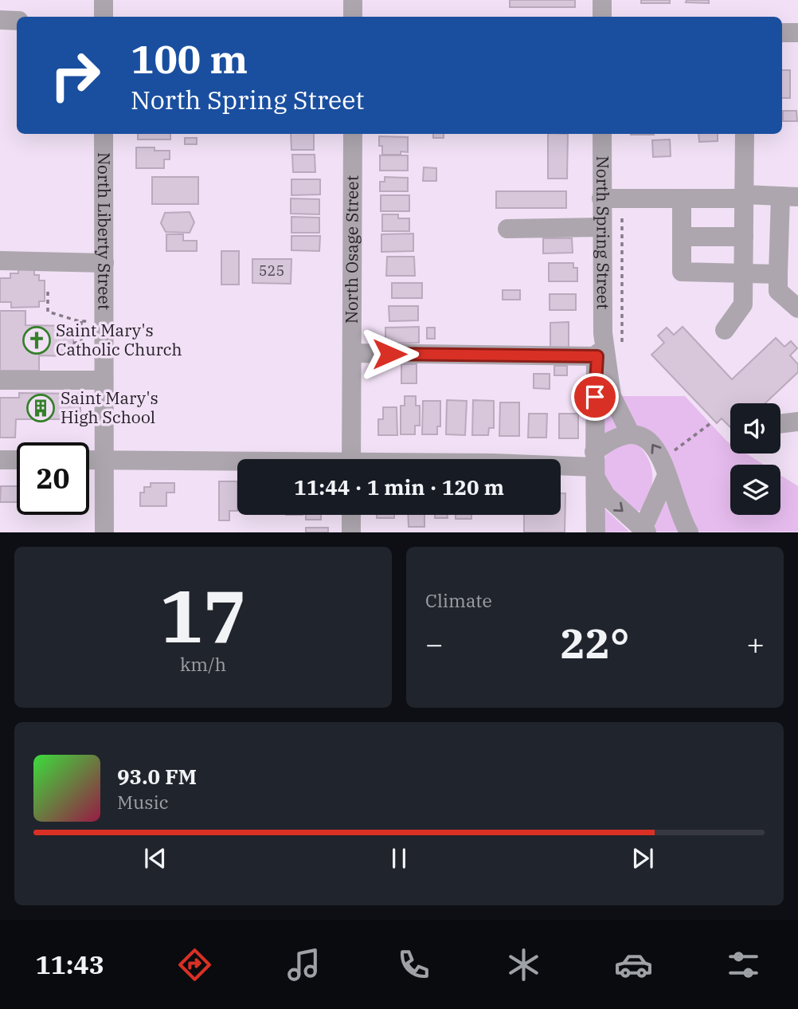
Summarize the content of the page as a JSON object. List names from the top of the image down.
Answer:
{
  "streets": {
    "street": ["North Liberty Street", "North Spring Street", "North Osage Street"]
  },
  "places": {
    "church": ["Saint Mary's Catholic Church"],
    "building": ["Saint Mary's High School"]
  },
  "house_numbers": ["525"],
  "page": {
    "turn": ["100 m", "North Spring Street"],
    "limit": "20",
    "trip": "11:44 · 1 min · 120 m",
    "tile": [
      ["17", "km/h"],
      "Climate"
    ],
    "heat": ["−", "22°", "+"],
    "song": ["93.0 FM", "Music"],
    "tabs": "11:43"
  }
}
